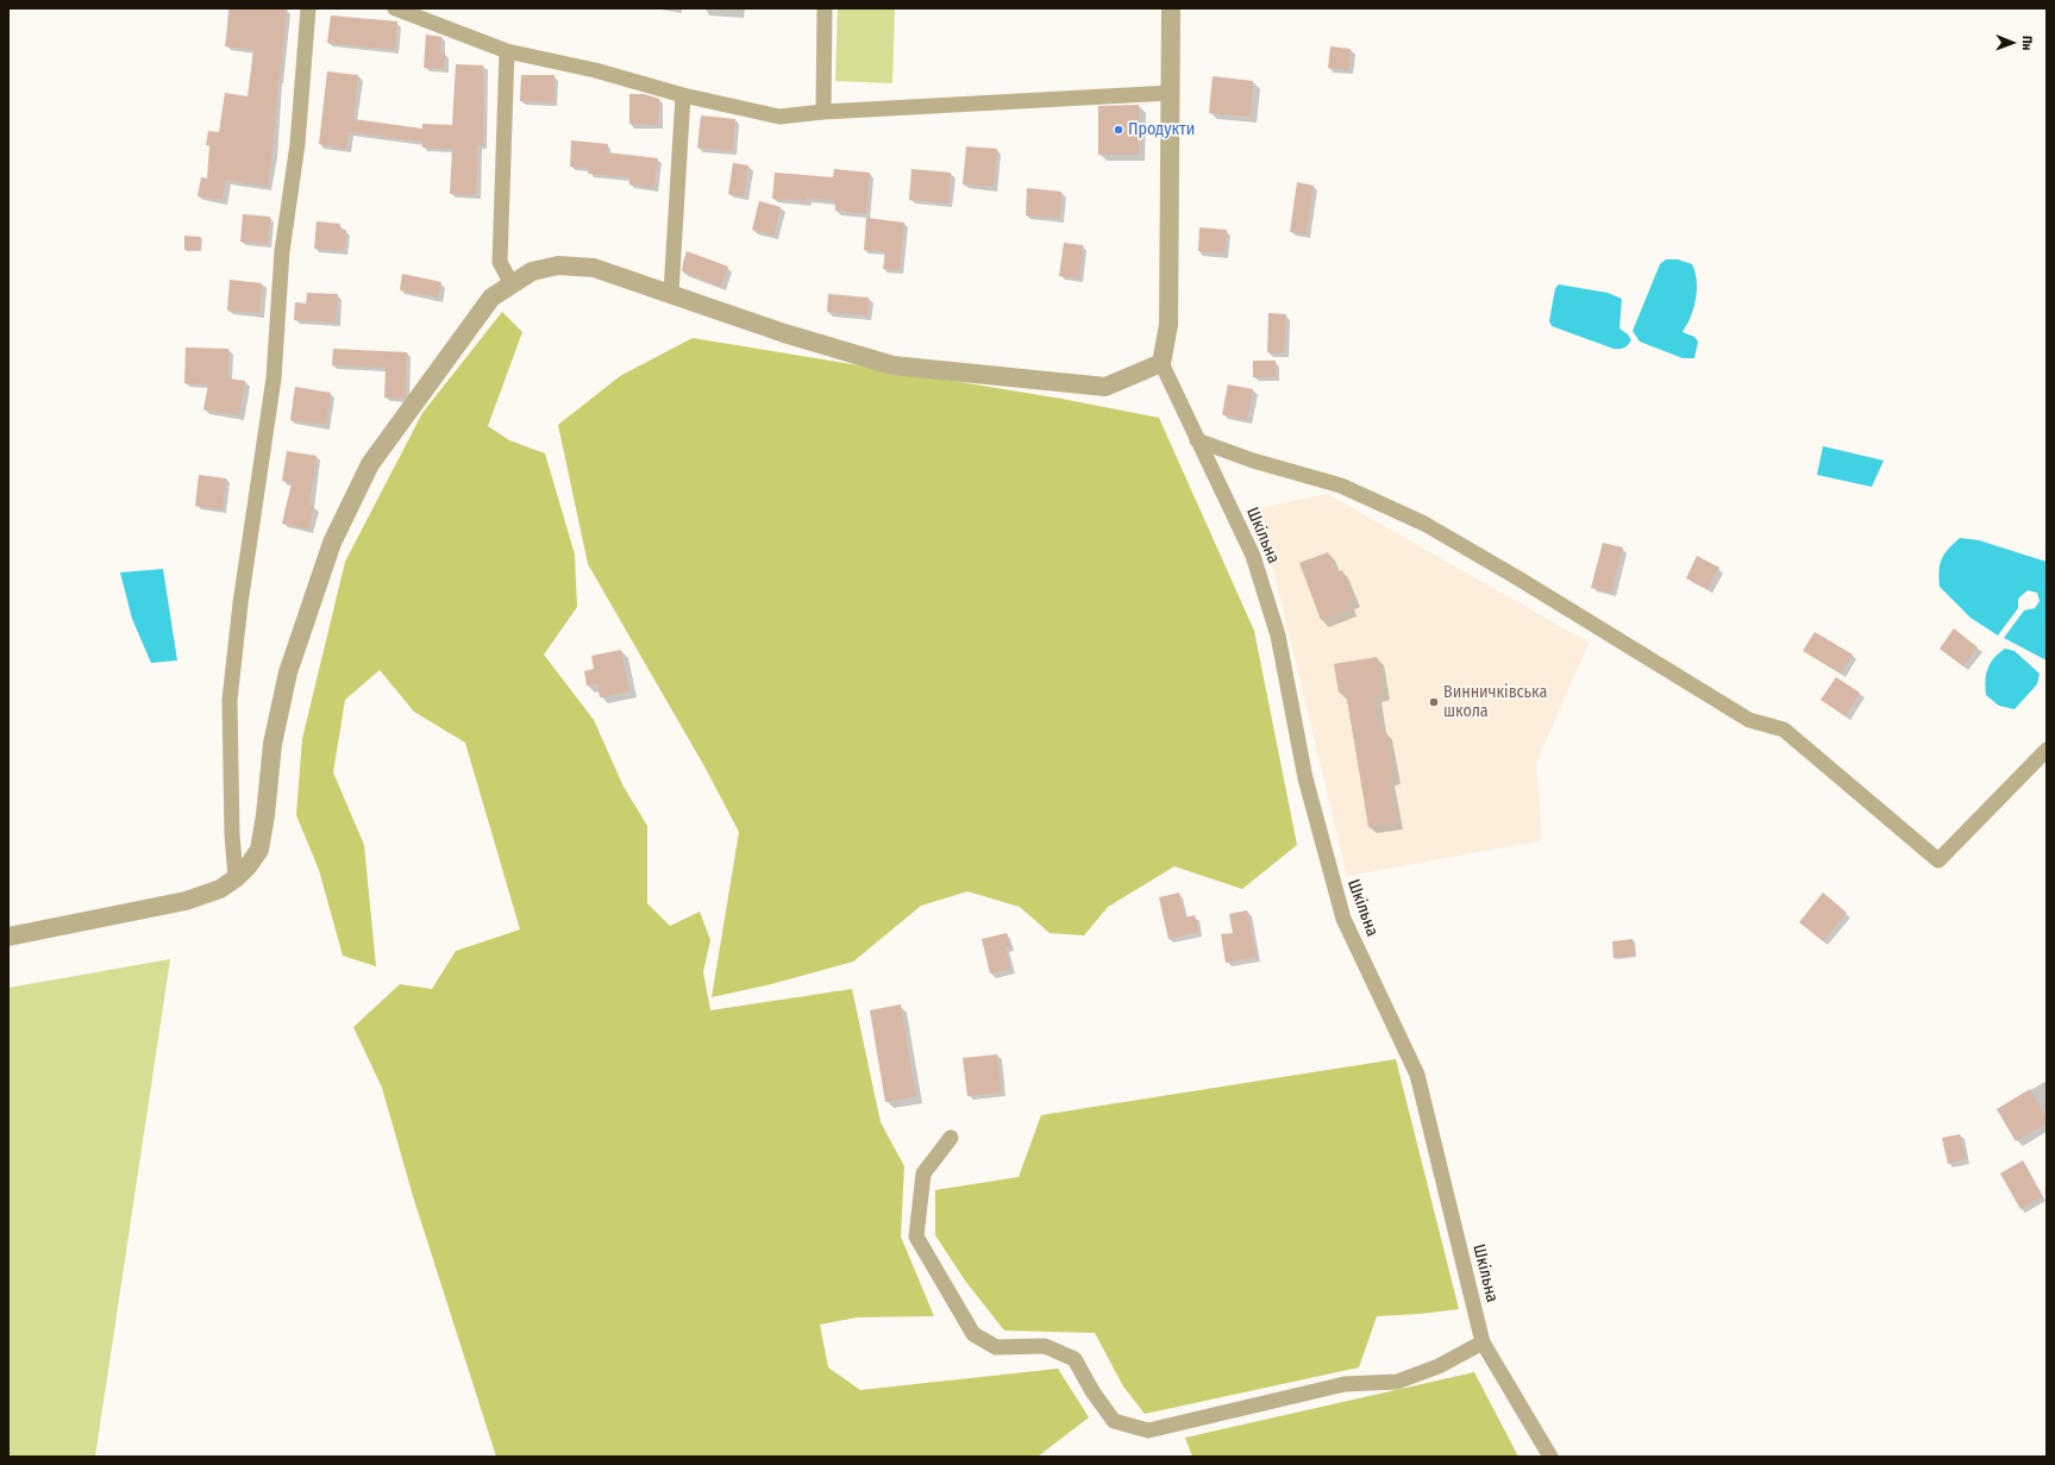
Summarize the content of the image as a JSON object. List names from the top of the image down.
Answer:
{
  "streets": {
    "street": ["Шкільна"]
  },
  "places": ["Продукти", "Винничківська школа"],
  "north": "right"
}
